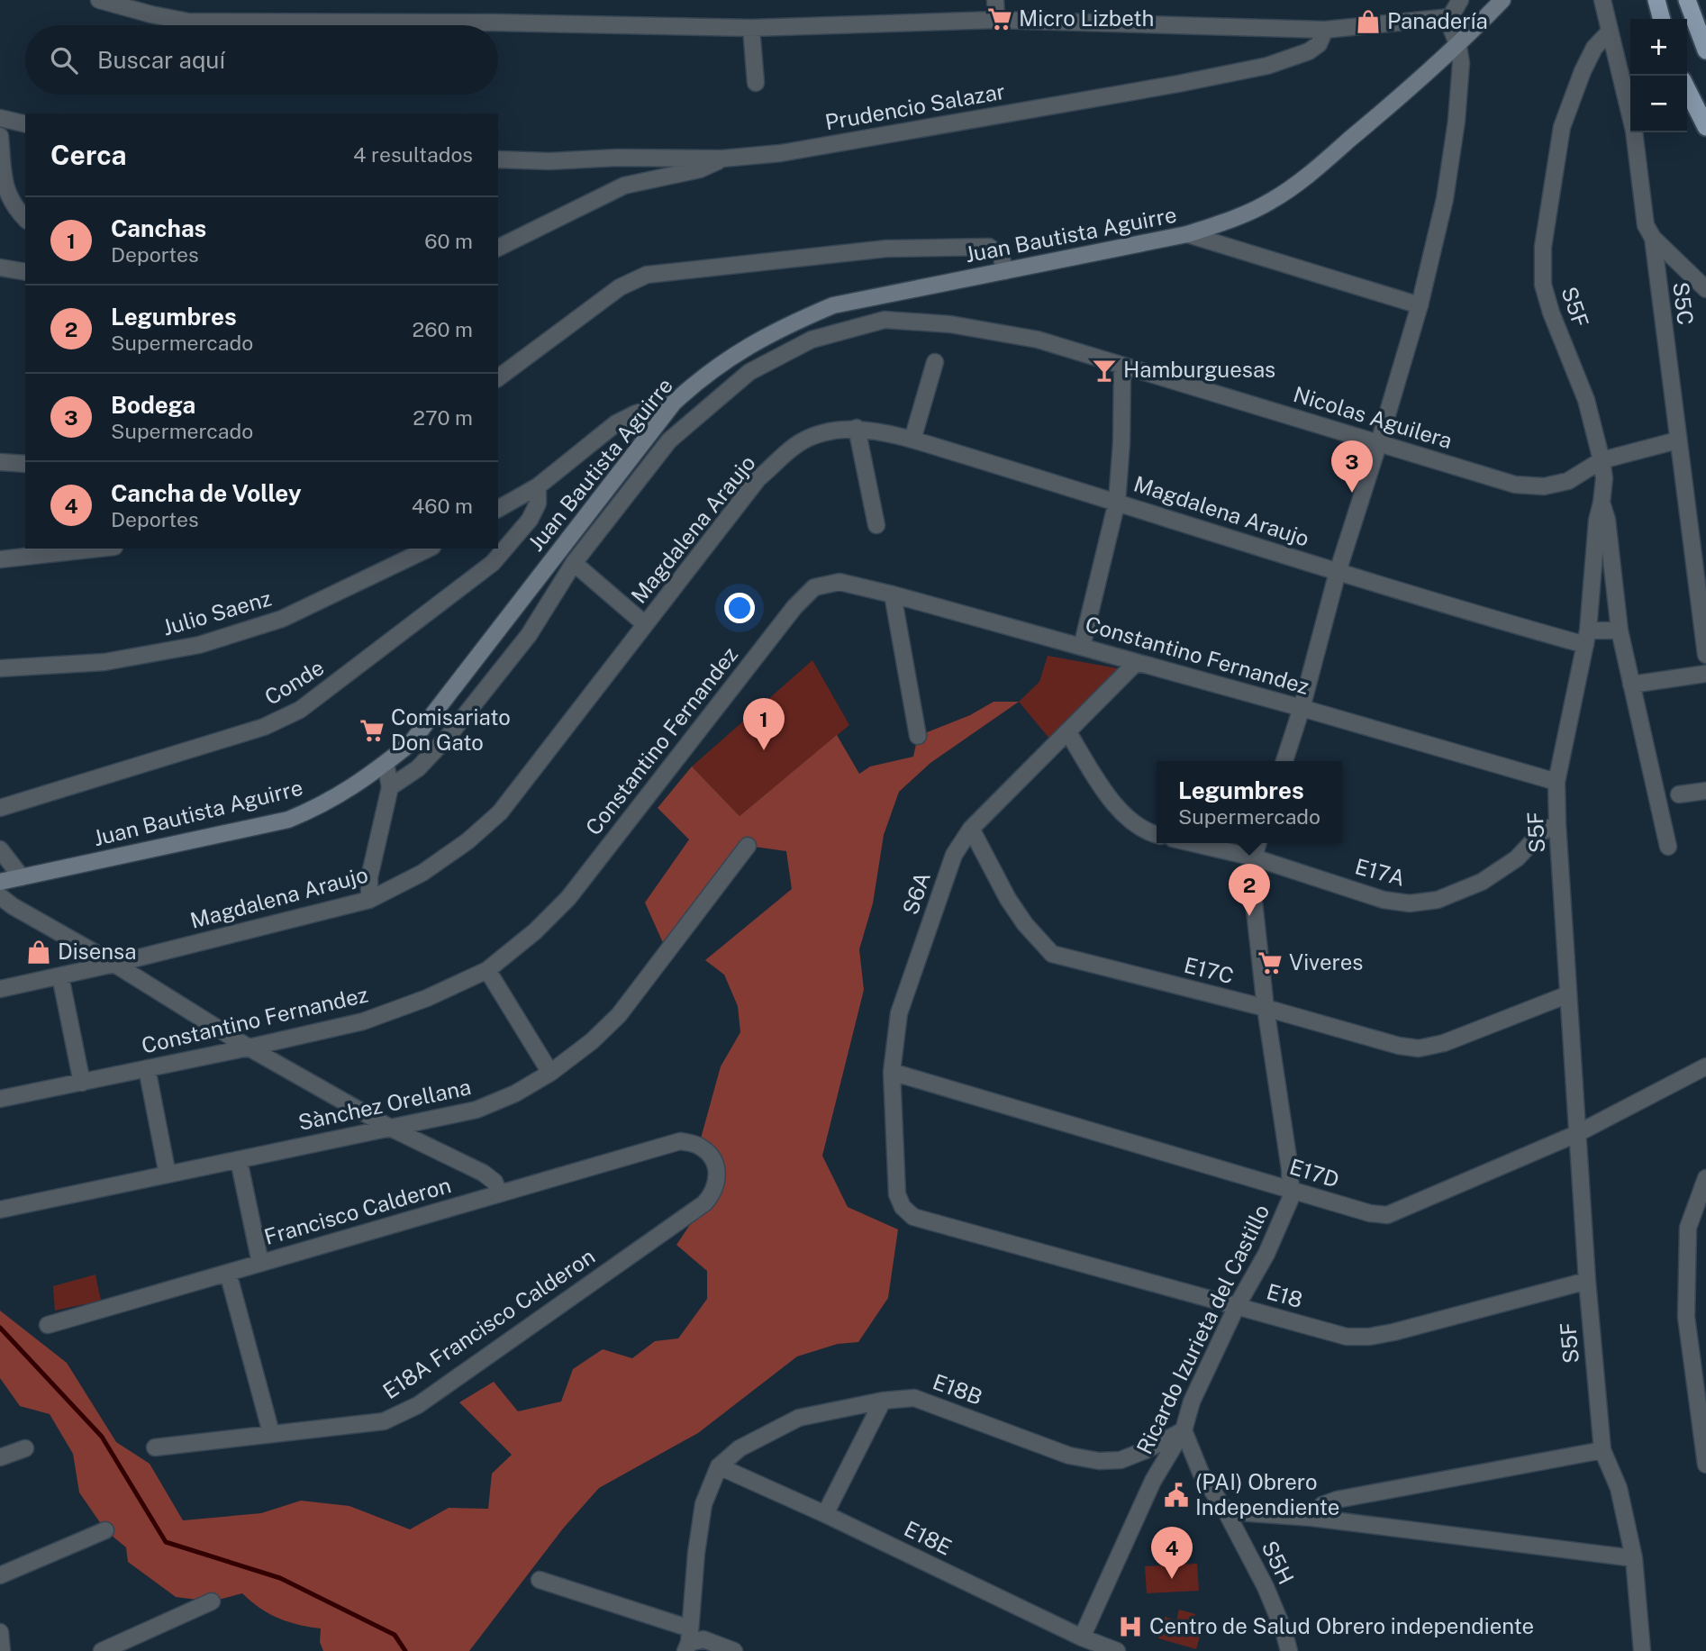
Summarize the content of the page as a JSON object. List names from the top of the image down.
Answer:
{
  "streets": {
    "main road": ["Juan Bautista Aguirre"],
    "street": [
      "Prudencio Salazar",
      "S5C",
      "S5F",
      "Nicolas Aguilera",
      "Magdalena Araujo",
      "Julio Saenz",
      "Constantino Fernandez",
      "Conde",
      "E17A",
      "S6A",
      "E17C",
      "Sànchez Orellana",
      "E17D",
      "Francisco Calderon",
      "E18",
      "E18A Francisco Calderon",
      "Ricardo Izurieta del Castillo",
      "E18B",
      "E18E",
      "S5H"
    ]
  },
  "crossings": [
    ["S5C", "S5F"],
    ["S5C", "Nicolas Aguilera"],
    ["S5F", "Nicolas Aguilera"],
    ["S5F", "Magdalena Araujo"],
    ["S5F", "Constantino Fernandez"],
    ["S5F", "E17A"],
    ["S5F", "E17C"],
    ["S5F", "E17D"],
    ["S5F", "E18"],
    ["Constantino Fernandez", "S6A"],
    ["E17A", "Ricardo Izurieta del Castillo"],
    ["S6A", "E17C"],
    ["S6A", "E17D"],
    ["S6A", "E18"],
    ["E17C", "Ricardo Izurieta del Castillo"],
    ["E17D", "Ricardo Izurieta del Castillo"],
    ["Francisco Calderon", "E18A Francisco Calderon"],
    ["E18", "Ricardo Izurieta del Castillo"],
    ["Ricardo Izurieta del Castillo", "E18B"],
    ["Ricardo Izurieta del Castillo", "E18E"],
    ["Ricardo Izurieta del Castillo", "S5H"],
    ["E18B", "E18E"],
    ["E18B", "S5H"]
  ],
  "places": {
    "supermarket": ["Micro Lizbeth", "Comisariato Don Gato", "Viveres"],
    "shop": ["Panadería", "Disensa"],
    "bar": ["Hamburguesas"],
    "public building": ["(PAI) Obrero Independiente"],
    "hospital": ["Centro de Salud Obrero independiente"]
  },
  "page": {
    "map_buttons": ["+", "−"],
    "search": "Buscar aquí",
    "heading": ["Cerca", "4 resultados"],
    "list": [
      {
        "mark": "1",
        "name": "Canchas",
        "note": "Deportes",
        "value": "60 m"
      },
      {
        "mark": "2",
        "name": "Legumbres",
        "note": "Supermercado",
        "value": "260 m"
      },
      {
        "mark": "3",
        "name": "Bodega",
        "note": "Supermercado",
        "value": "270 m"
      },
      {
        "mark": "4",
        "name": "Cancha de Volley",
        "note": "Deportes",
        "value": "460 m"
      }
    ],
    "pins": [
      "3",
      "1",
      "2",
      "4"
    ],
    "popup": ["Legumbres", "Supermercado"]
  }
}
